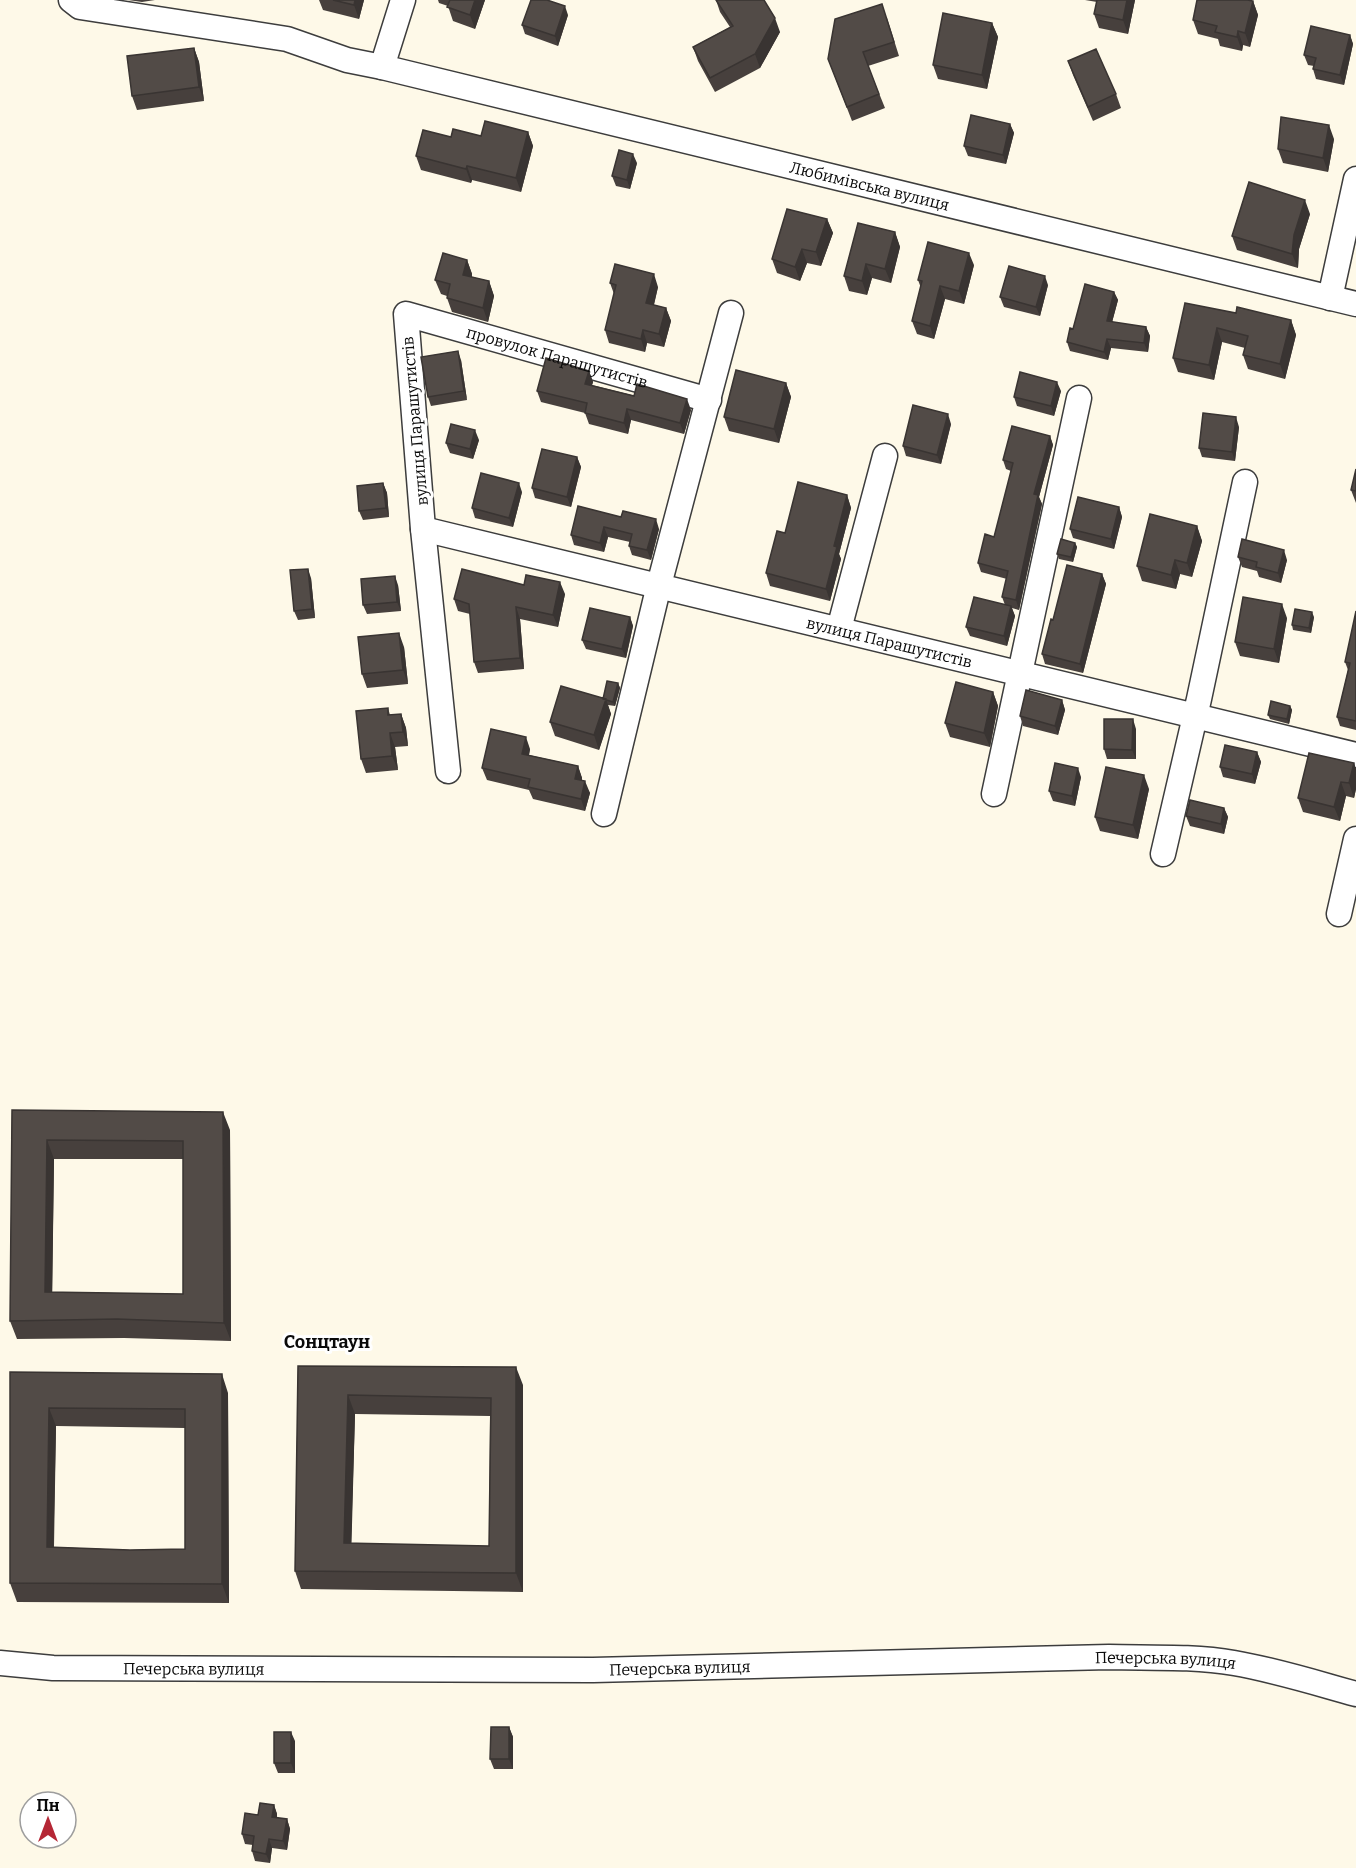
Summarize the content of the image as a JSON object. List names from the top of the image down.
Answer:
{
  "streets": {
    "street": [
      "Любимівська вулиця",
      "провулок Парашутистів",
      "вулиця Парашутистів",
      "Печерська вулиця"
    ]
  },
  "crossings": [
    ["провулок Парашутистів", "вулиця Парашутистів"]
  ],
  "districts": ["Сонцтаун"],
  "north": "top"
}
